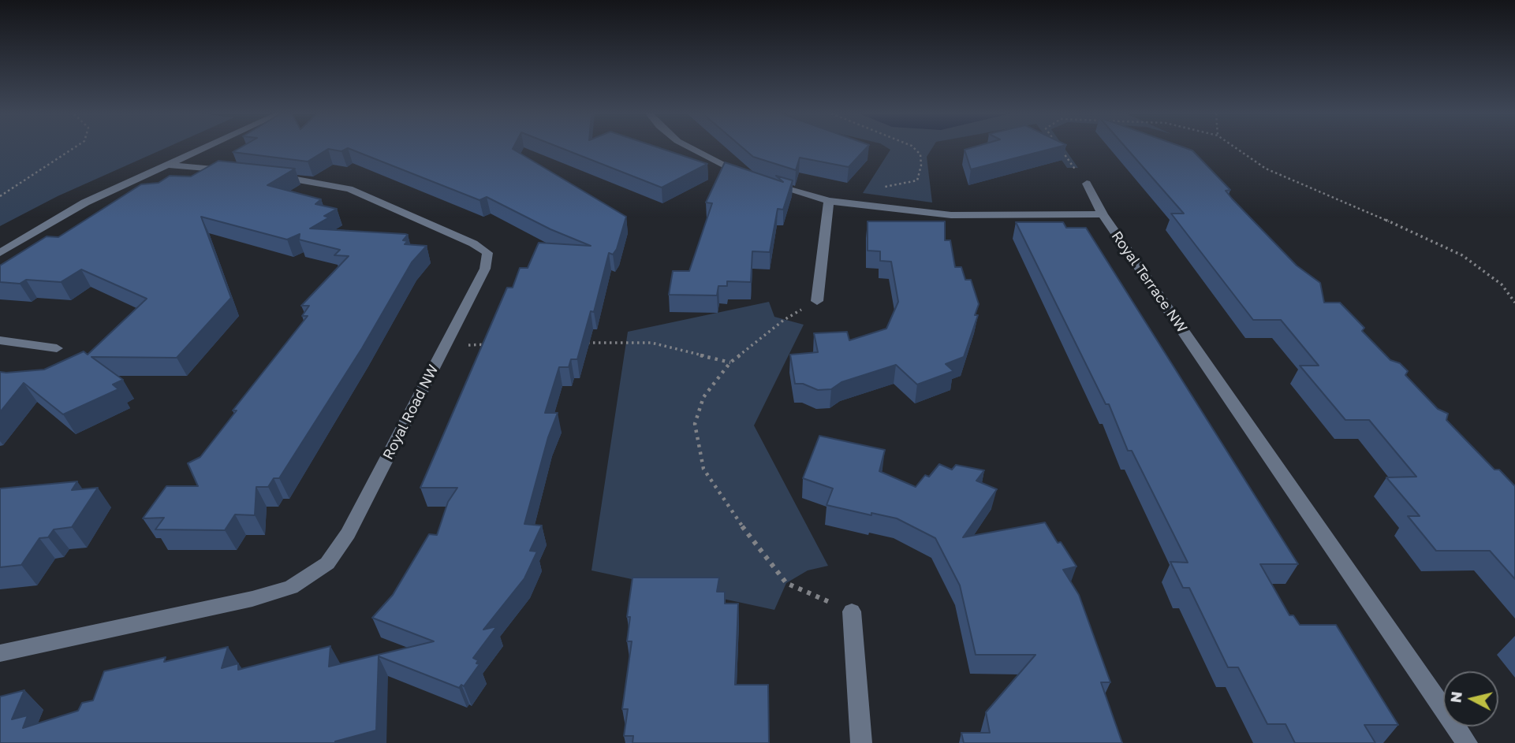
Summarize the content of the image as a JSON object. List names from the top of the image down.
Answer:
{
  "streets": {
    "street": ["Royal Terrace NW", "Royal Road NW"]
  },
  "north": "left"
}
